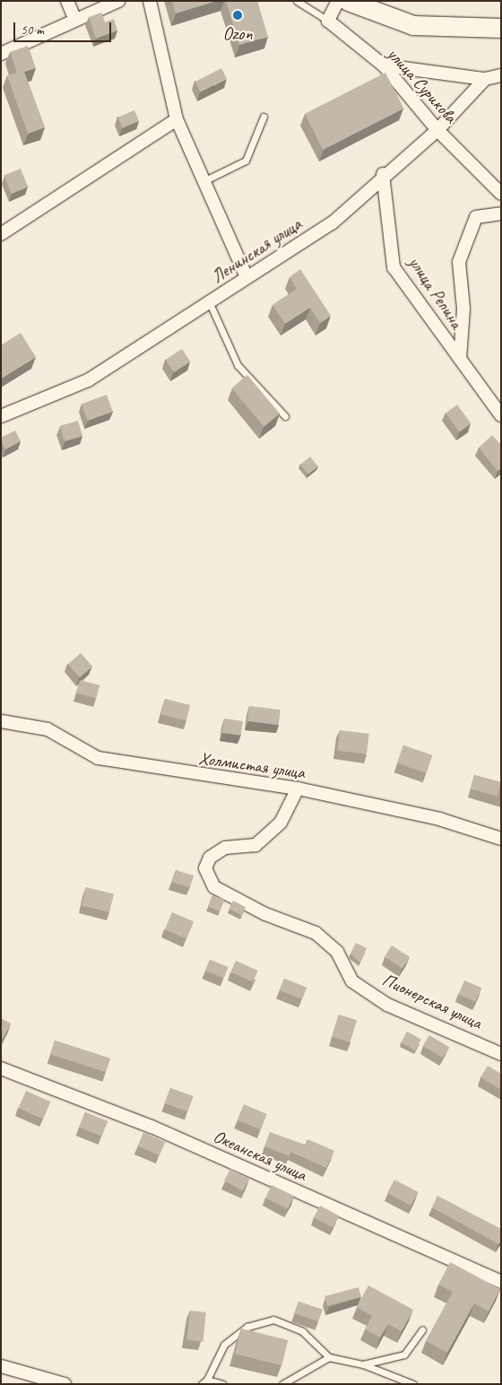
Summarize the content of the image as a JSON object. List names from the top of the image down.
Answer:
{
  "streets": {
    "street": [
      "улица Сурикова",
      "Ленинская улица",
      "улица Репина",
      "Холмистая улица",
      "Пионерская улица",
      "Океанская улица"
    ]
  },
  "crossings": [
    ["улица Сурикова", "Ленинская улица"],
    ["Ленинская улица", "улица Репина"],
    ["Холмистая улица", "Пионерская улица"]
  ],
  "places": ["Ozon"],
  "scale_bar": "50 m"
}
